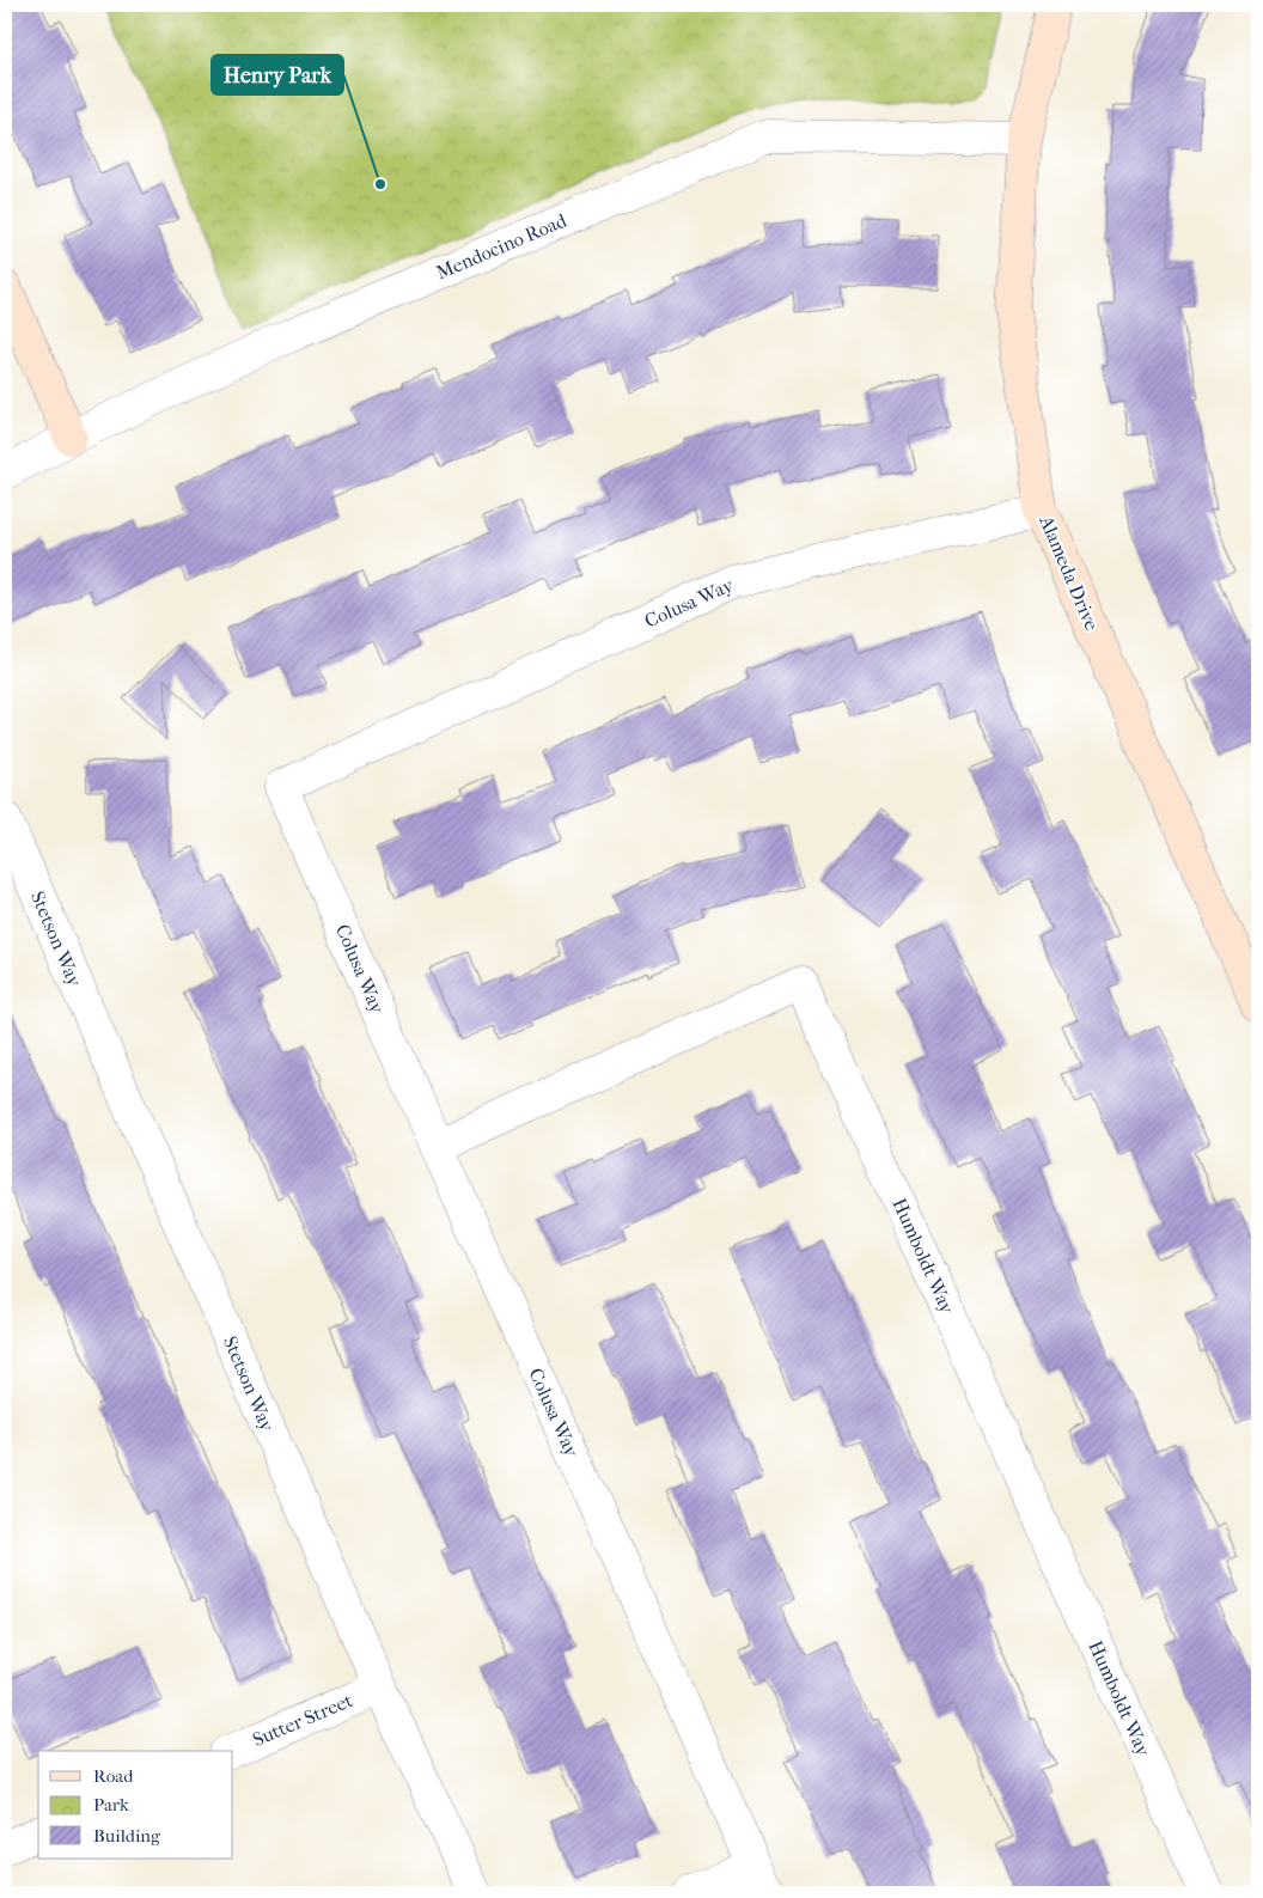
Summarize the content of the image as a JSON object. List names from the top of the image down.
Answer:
{
  "streets": {
    "street": [
      "Mendocino Road",
      "Alameda Drive",
      "Colusa Way",
      "Stetson Way",
      "Humboldt Way",
      "Sutter Street"
    ]
  },
  "crossings": [
    ["Mendocino Road", "Alameda Drive"],
    ["Alameda Drive", "Colusa Way"],
    ["Colusa Way", "Humboldt Way"],
    ["Stetson Way", "Sutter Street"]
  ],
  "places": ["Henry Park"],
  "legend": ["Road", "Park", "Building"]
}
